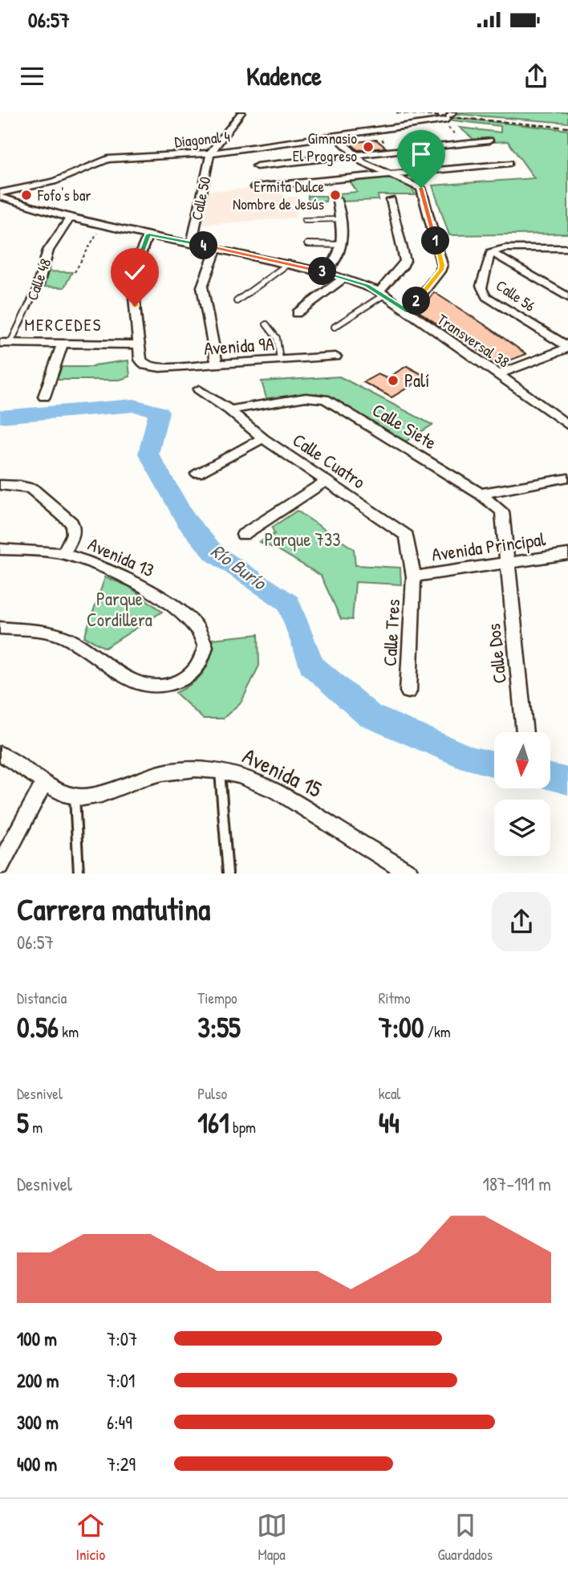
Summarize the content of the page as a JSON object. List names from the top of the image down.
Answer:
{
  "streets": {
    "street": [
      "Diagonal 4",
      "Calle 50",
      "Calle 48",
      "Calle 56",
      "Transversal 38",
      "Avenida 9A",
      "Calle Siete",
      "Calle Cuatro",
      "Avenida Principal",
      "Avenida 13",
      "Calle Tres",
      "Calle Dos",
      "Avenida 15"
    ]
  },
  "crossings": [
    ["Diagonal 4", "Calle 50"],
    ["Diagonal 4", "Transversal 38"],
    ["Calle 50", "Transversal 38"],
    ["Calle 48", "Transversal 38"],
    ["Calle Siete", "Calle Cuatro"],
    ["Calle Siete", "Avenida Principal"],
    ["Calle Siete", "Calle Dos"],
    ["Calle Cuatro", "Avenida Principal"],
    ["Calle Cuatro", "Calle Tres"],
    ["Avenida Principal", "Calle Tres"],
    ["Avenida Principal", "Calle Dos"]
  ],
  "districts": ["MERCEDES"],
  "water": ["Río Burío"],
  "parks": ["Parque 733", "Parque Cordillera"],
  "places": [
    "Gimnasio El Progreso",
    "Fofo's bar",
    "Ermita Dulce Nombre de Jesús",
    "Palí"
  ],
  "north": "bottom",
  "page": {
    "status": "06:57",
    "header": "Kadence",
    "pins": [
      "1",
      "4",
      "3",
      "2"
    ],
    "heading": ["Carrera matutina", "06:57"],
    "stats": [
      ["Distancia", "0.56 km"],
      ["Tiempo", "3:55"],
      ["Ritmo", "7:00 /km"],
      ["Desnivel", "5 m"],
      ["Pulso", "161 bpm"],
      ["kcal", "44"]
    ],
    "chart": ["Desnivel", "187–191 m"],
    "list": [
      {
        "name": "100 m",
        "note": "7:07"
      },
      {
        "name": "200 m",
        "note": "7:01"
      },
      {
        "name": "300 m",
        "note": "6:49"
      },
      {
        "name": "400 m",
        "note": "7:29"
      }
    ],
    "tabs": ["Inicio", "Mapa", "Guardados"]
  }
}
